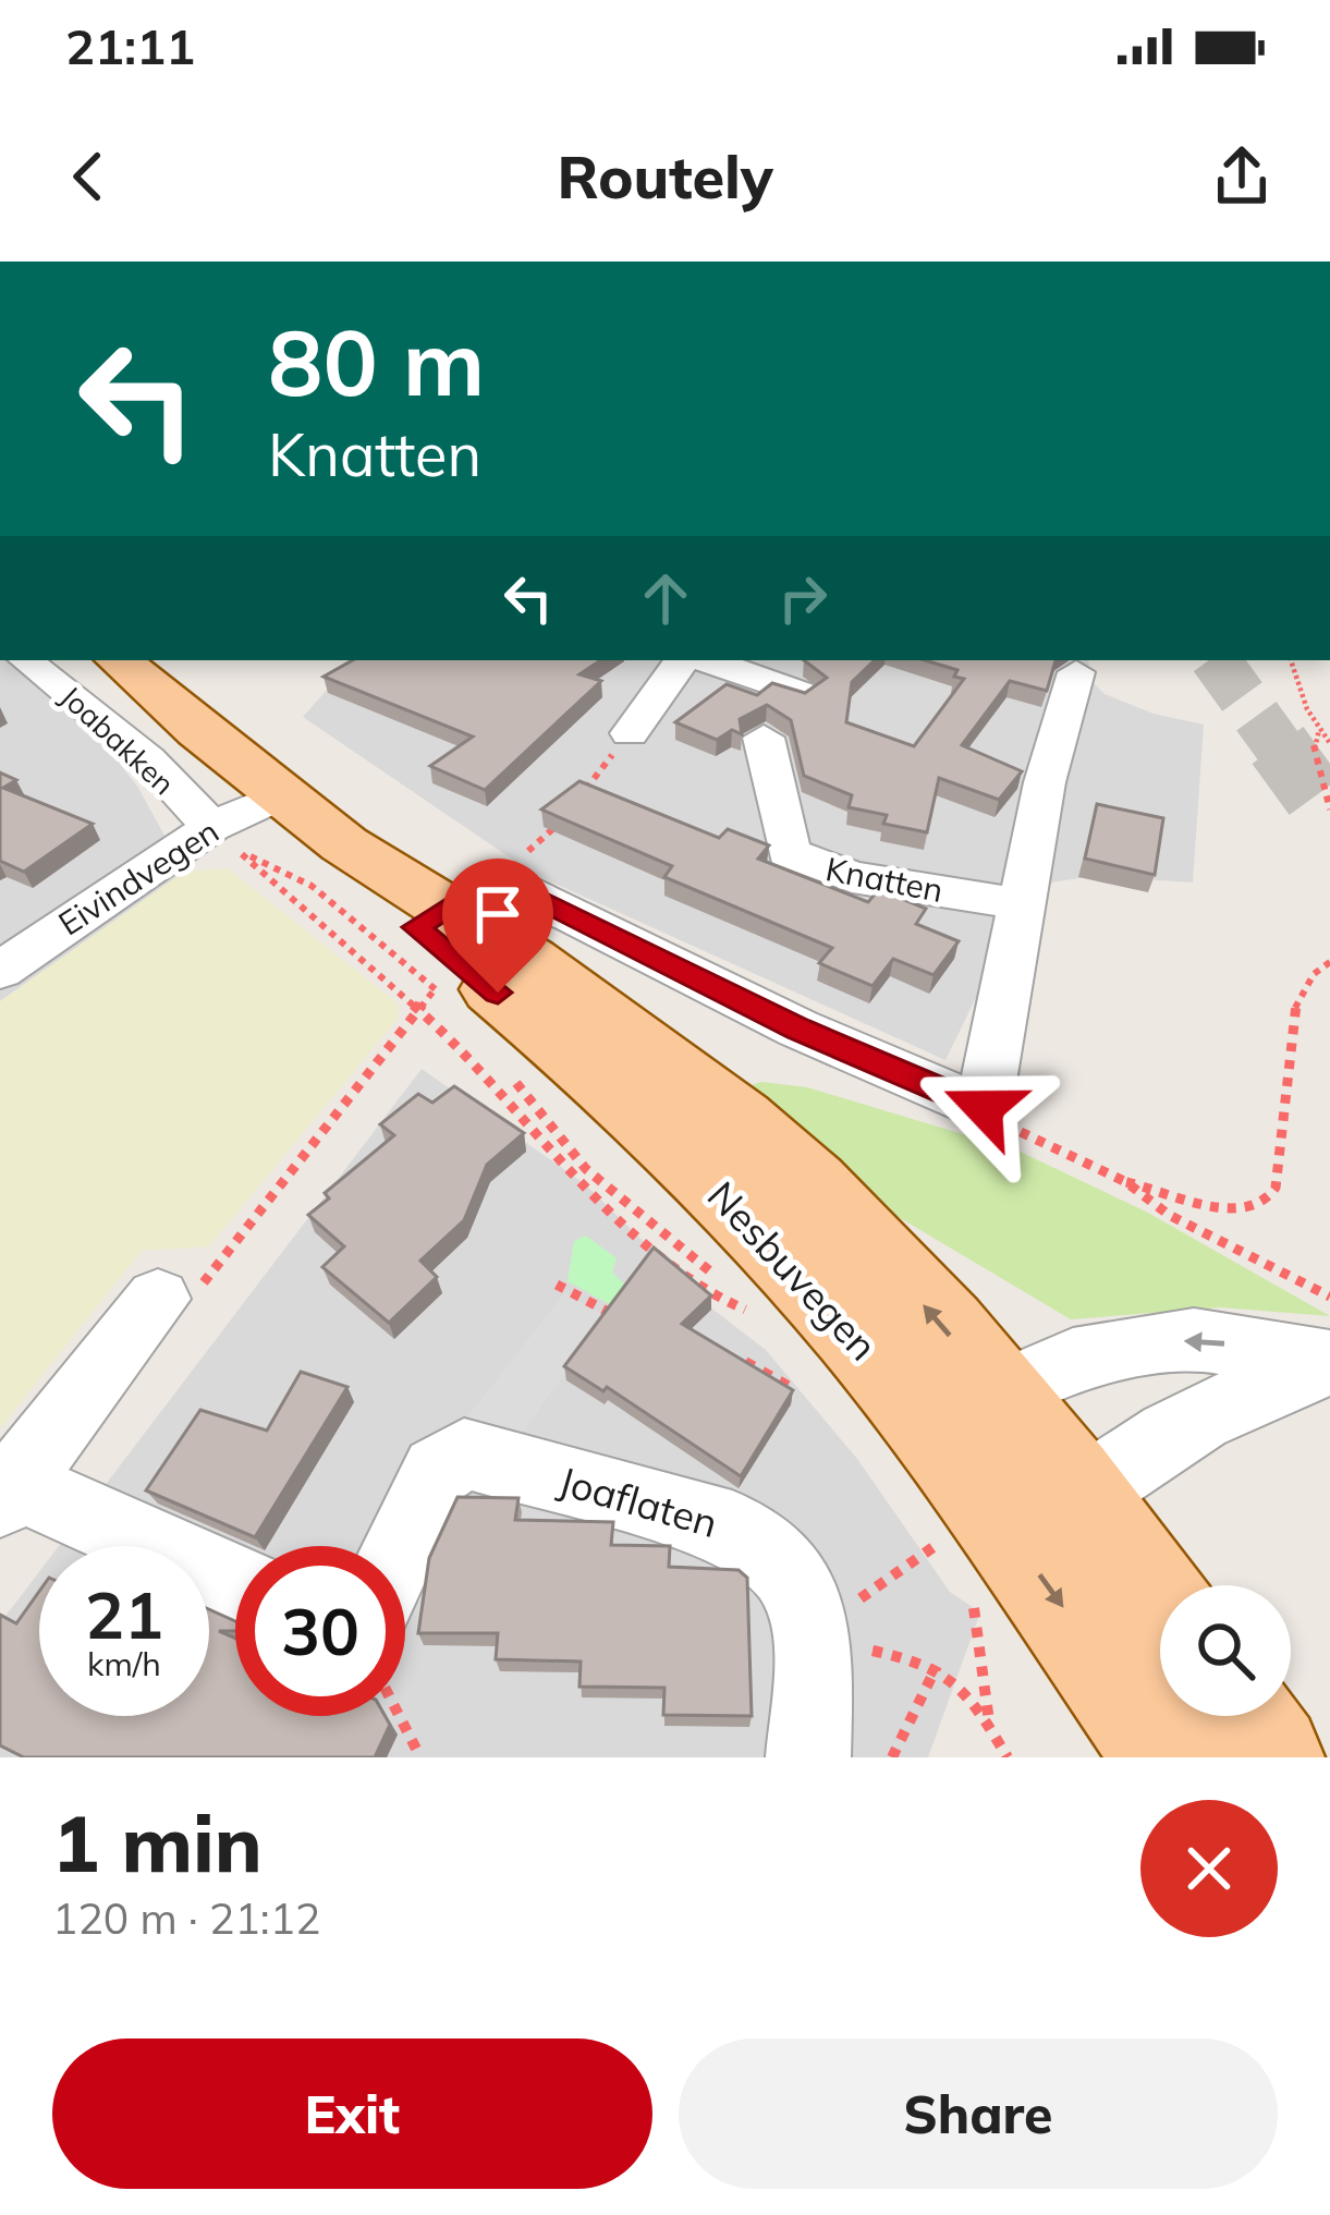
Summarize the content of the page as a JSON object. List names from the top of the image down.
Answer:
{
  "streets": {
    "main road": ["Nesbuvegen"],
    "street": [
      "Joabakken",
      "Eivindvegen",
      "Knatten",
      "Joaflaten"
    ]
  },
  "crossings": [
    ["Joabakken", "Eivindvegen"],
    ["Eivindvegen", "Nesbuvegen"]
  ],
  "page": {
    "status": "21:11",
    "header": "Routely",
    "turn": ["80 m", "Knatten"],
    "speed": "21 km/h",
    "limit": "30",
    "heading": ["1 min", "120 m · 21:12"],
    "buttons": ["Exit", "Share"]
  }
}
